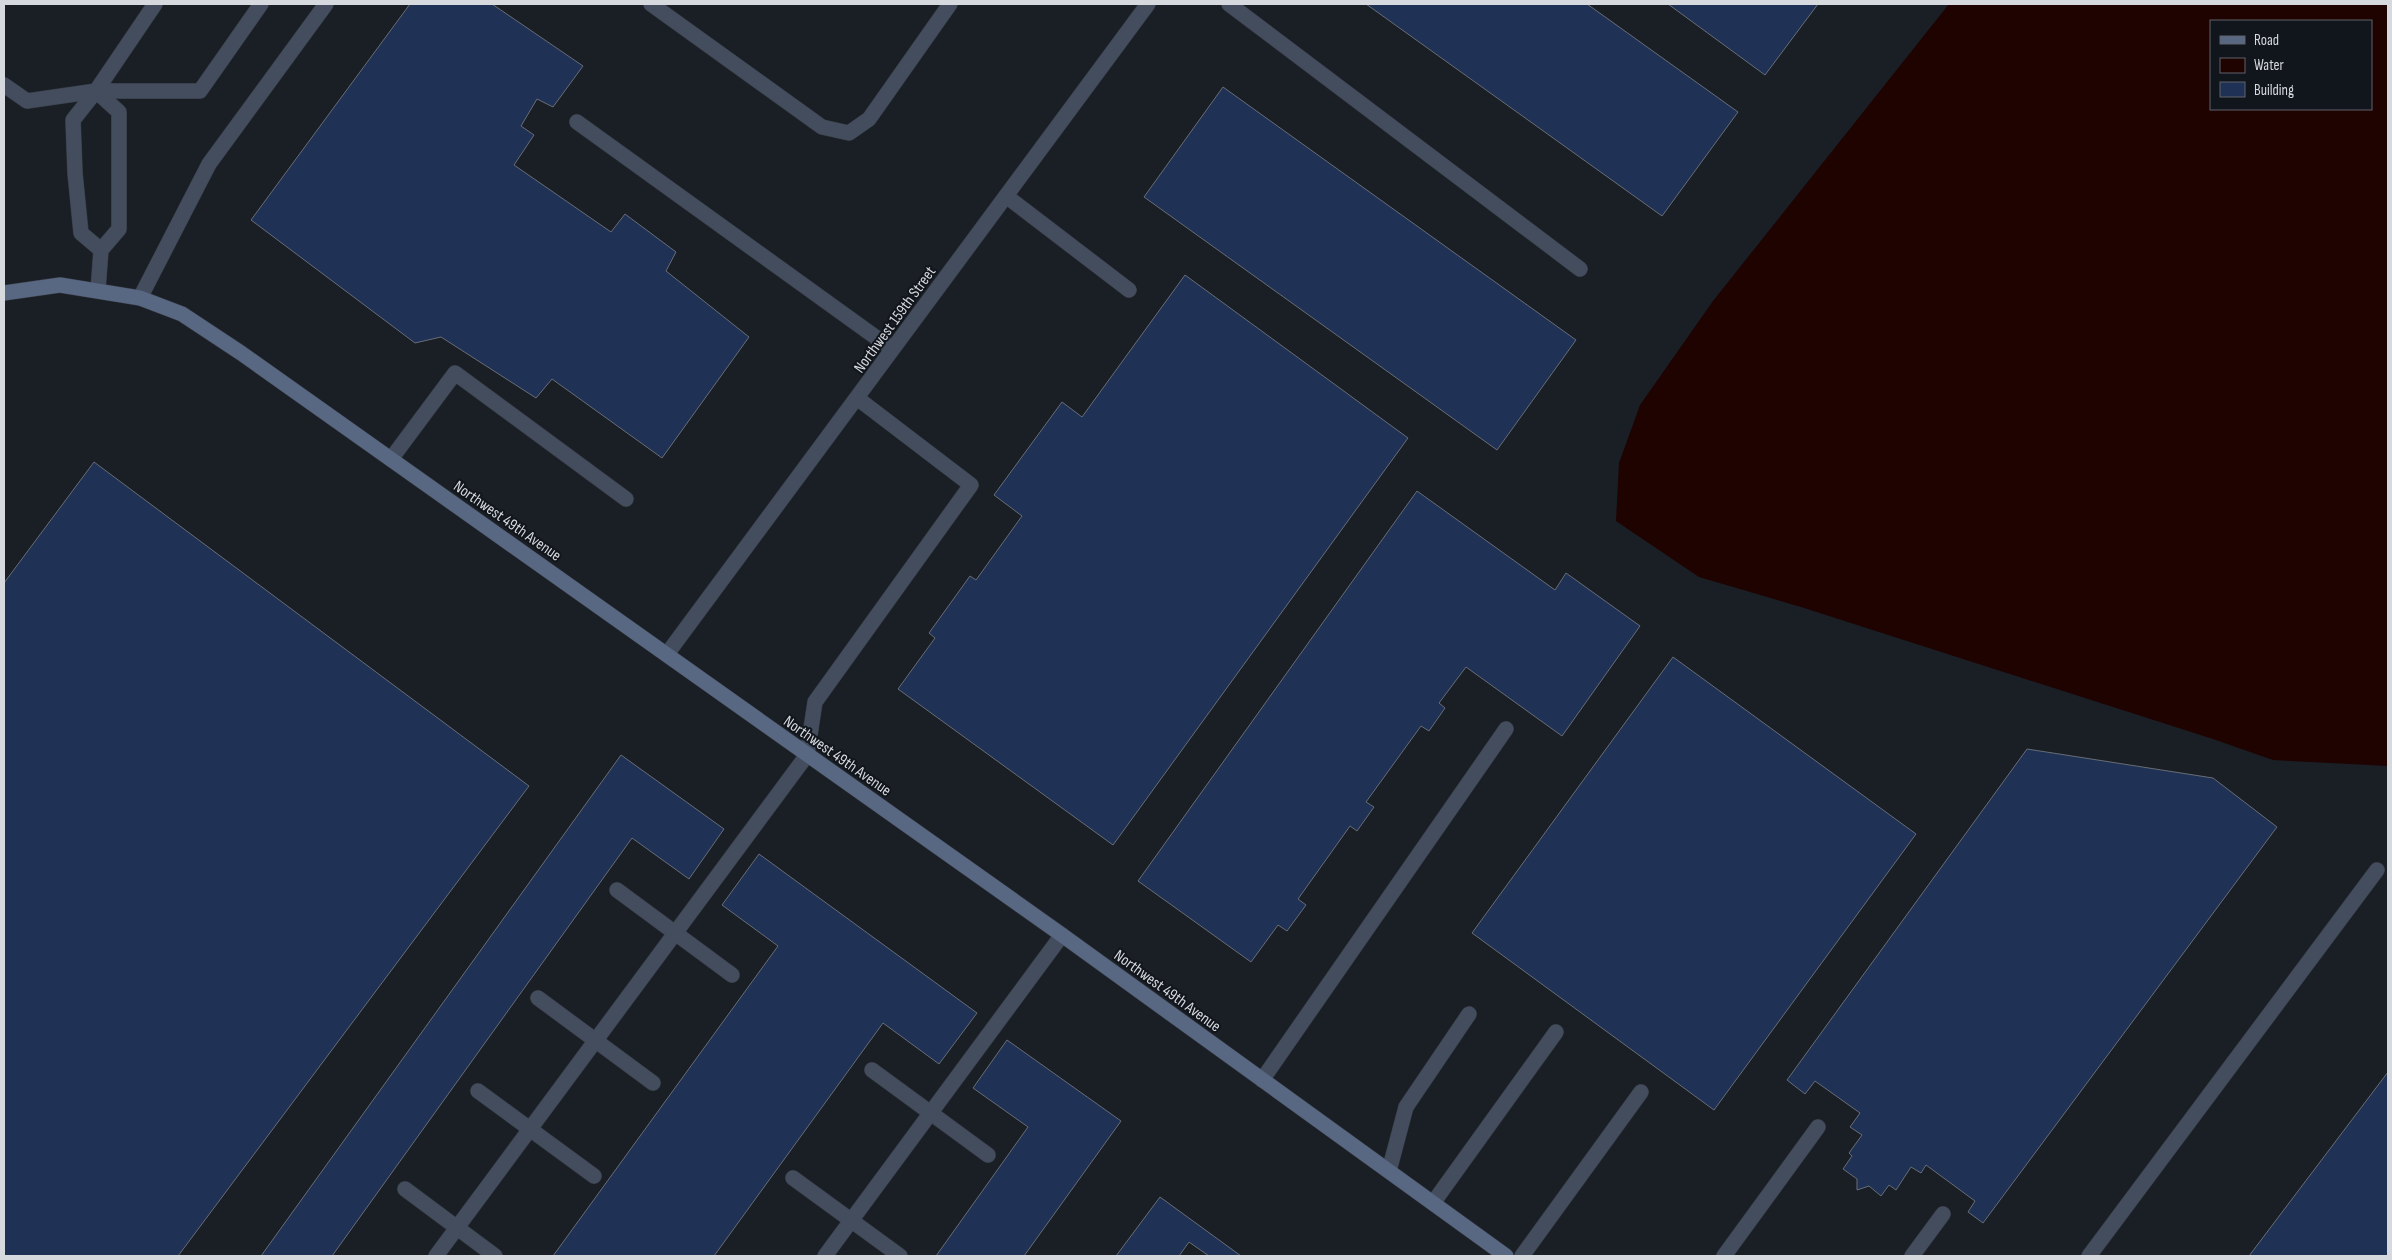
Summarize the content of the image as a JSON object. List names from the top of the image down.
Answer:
{
  "streets": {
    "street": ["Northwest 159th Street", "Northwest 49th Avenue"]
  },
  "crossings": [
    ["Northwest 159th Street", "Northwest 49th Avenue"]
  ],
  "legend": ["Road", "Water", "Building"]
}
